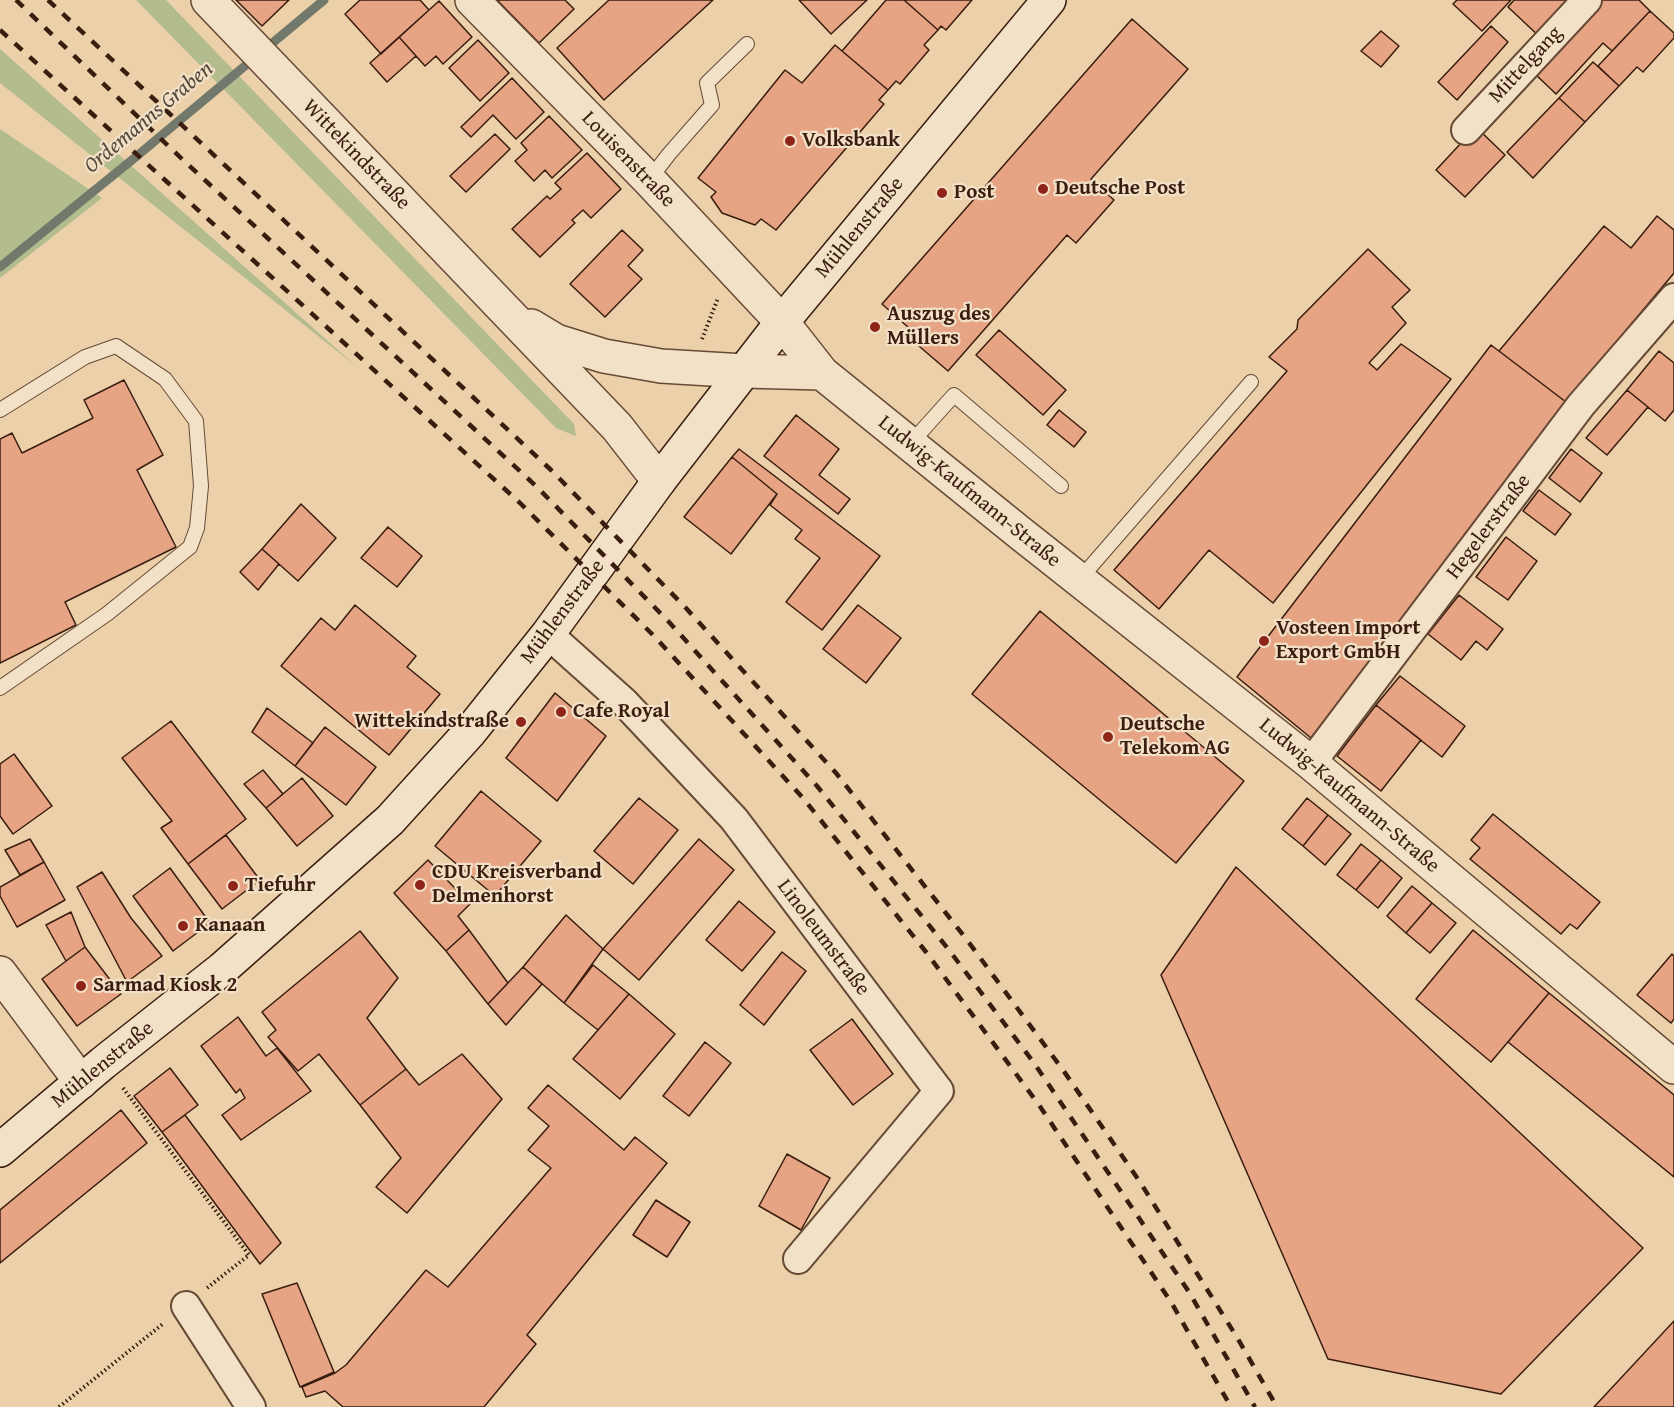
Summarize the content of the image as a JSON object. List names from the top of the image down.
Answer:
{
  "streets": {
    "street": [
      "Mittelgang",
      "Wittekindstraße",
      "Louisenstraße",
      "Mühlenstraße",
      "Ludwig-Kaufmann-Straße",
      "Hegelerstraße",
      "Linoleumstraße"
    ]
  },
  "crossings": [
    ["Wittekindstraße", "Mühlenstraße"],
    ["Louisenstraße", "Mühlenstraße"],
    ["Louisenstraße", "Ludwig-Kaufmann-Straße"],
    ["Mühlenstraße", "Ludwig-Kaufmann-Straße"],
    ["Mühlenstraße", "Linoleumstraße"],
    ["Ludwig-Kaufmann-Straße", "Hegelerstraße"]
  ],
  "water": ["Ordemanns Graben"],
  "places": [
    "Volksbank",
    "Deutsche Post",
    "Post",
    "Auszug des Müllers",
    "Vosteen Import Export GmbH",
    "Cafe Royal",
    "Wittekindstraße",
    "Deutsche Telekom AG",
    "CDU Kreisverband Delmenhorst",
    "Tiefuhr",
    "Kanaan",
    "Sarmad Kiosk 2"
  ]
}
